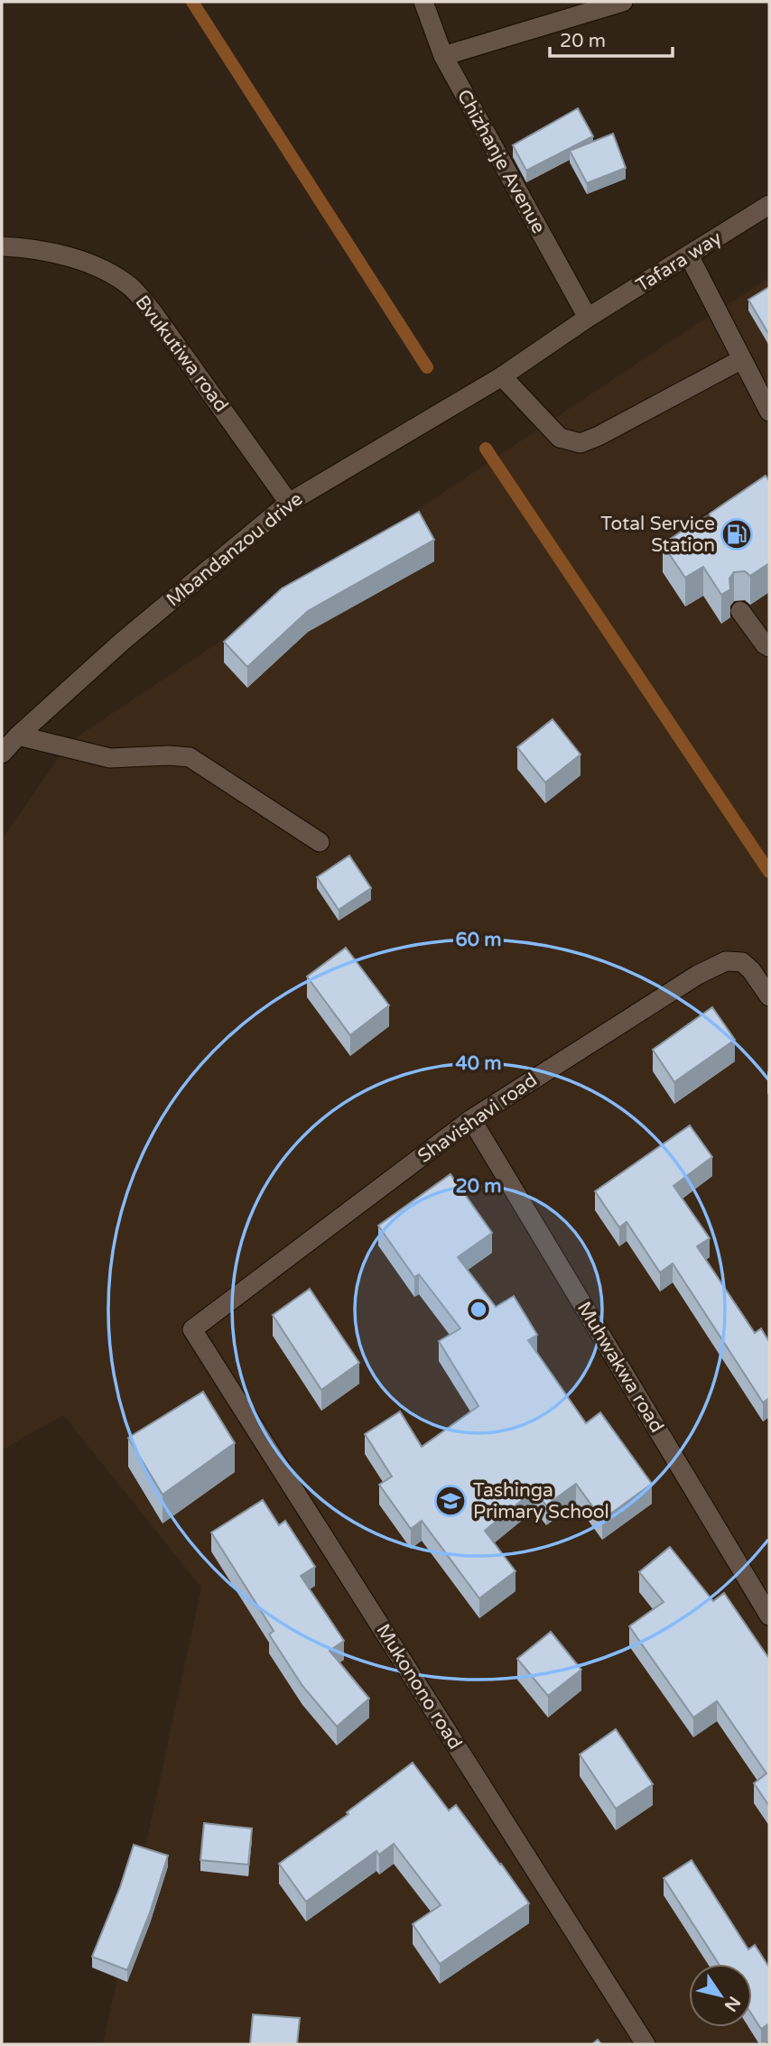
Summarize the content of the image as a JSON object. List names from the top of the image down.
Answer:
{
  "streets": {
    "street": [
      "Chizhanje Avenue",
      "Tafara way",
      "Bvukutiwa road",
      "Mbandanzou drive",
      "Shavishavi road",
      "Muhwakwa road",
      "Mukonono road"
    ]
  },
  "crossings": [
    ["Chizhanje Avenue", "Tafara way"],
    ["Chizhanje Avenue", "Mbandanzou drive"],
    ["Tafara way", "Mbandanzou drive"],
    ["Bvukutiwa road", "Mbandanzou drive"],
    ["Shavishavi road", "Muhwakwa road"],
    ["Shavishavi road", "Mukonono road"]
  ],
  "places": {
    "fuel station": ["Total Service Station"],
    "school or university": ["Tashinga Primary School"]
  },
  "scale_bar": "20 m",
  "north": "bottom right",
  "rings": ["60 m", "40 m", "20 m"]
}
